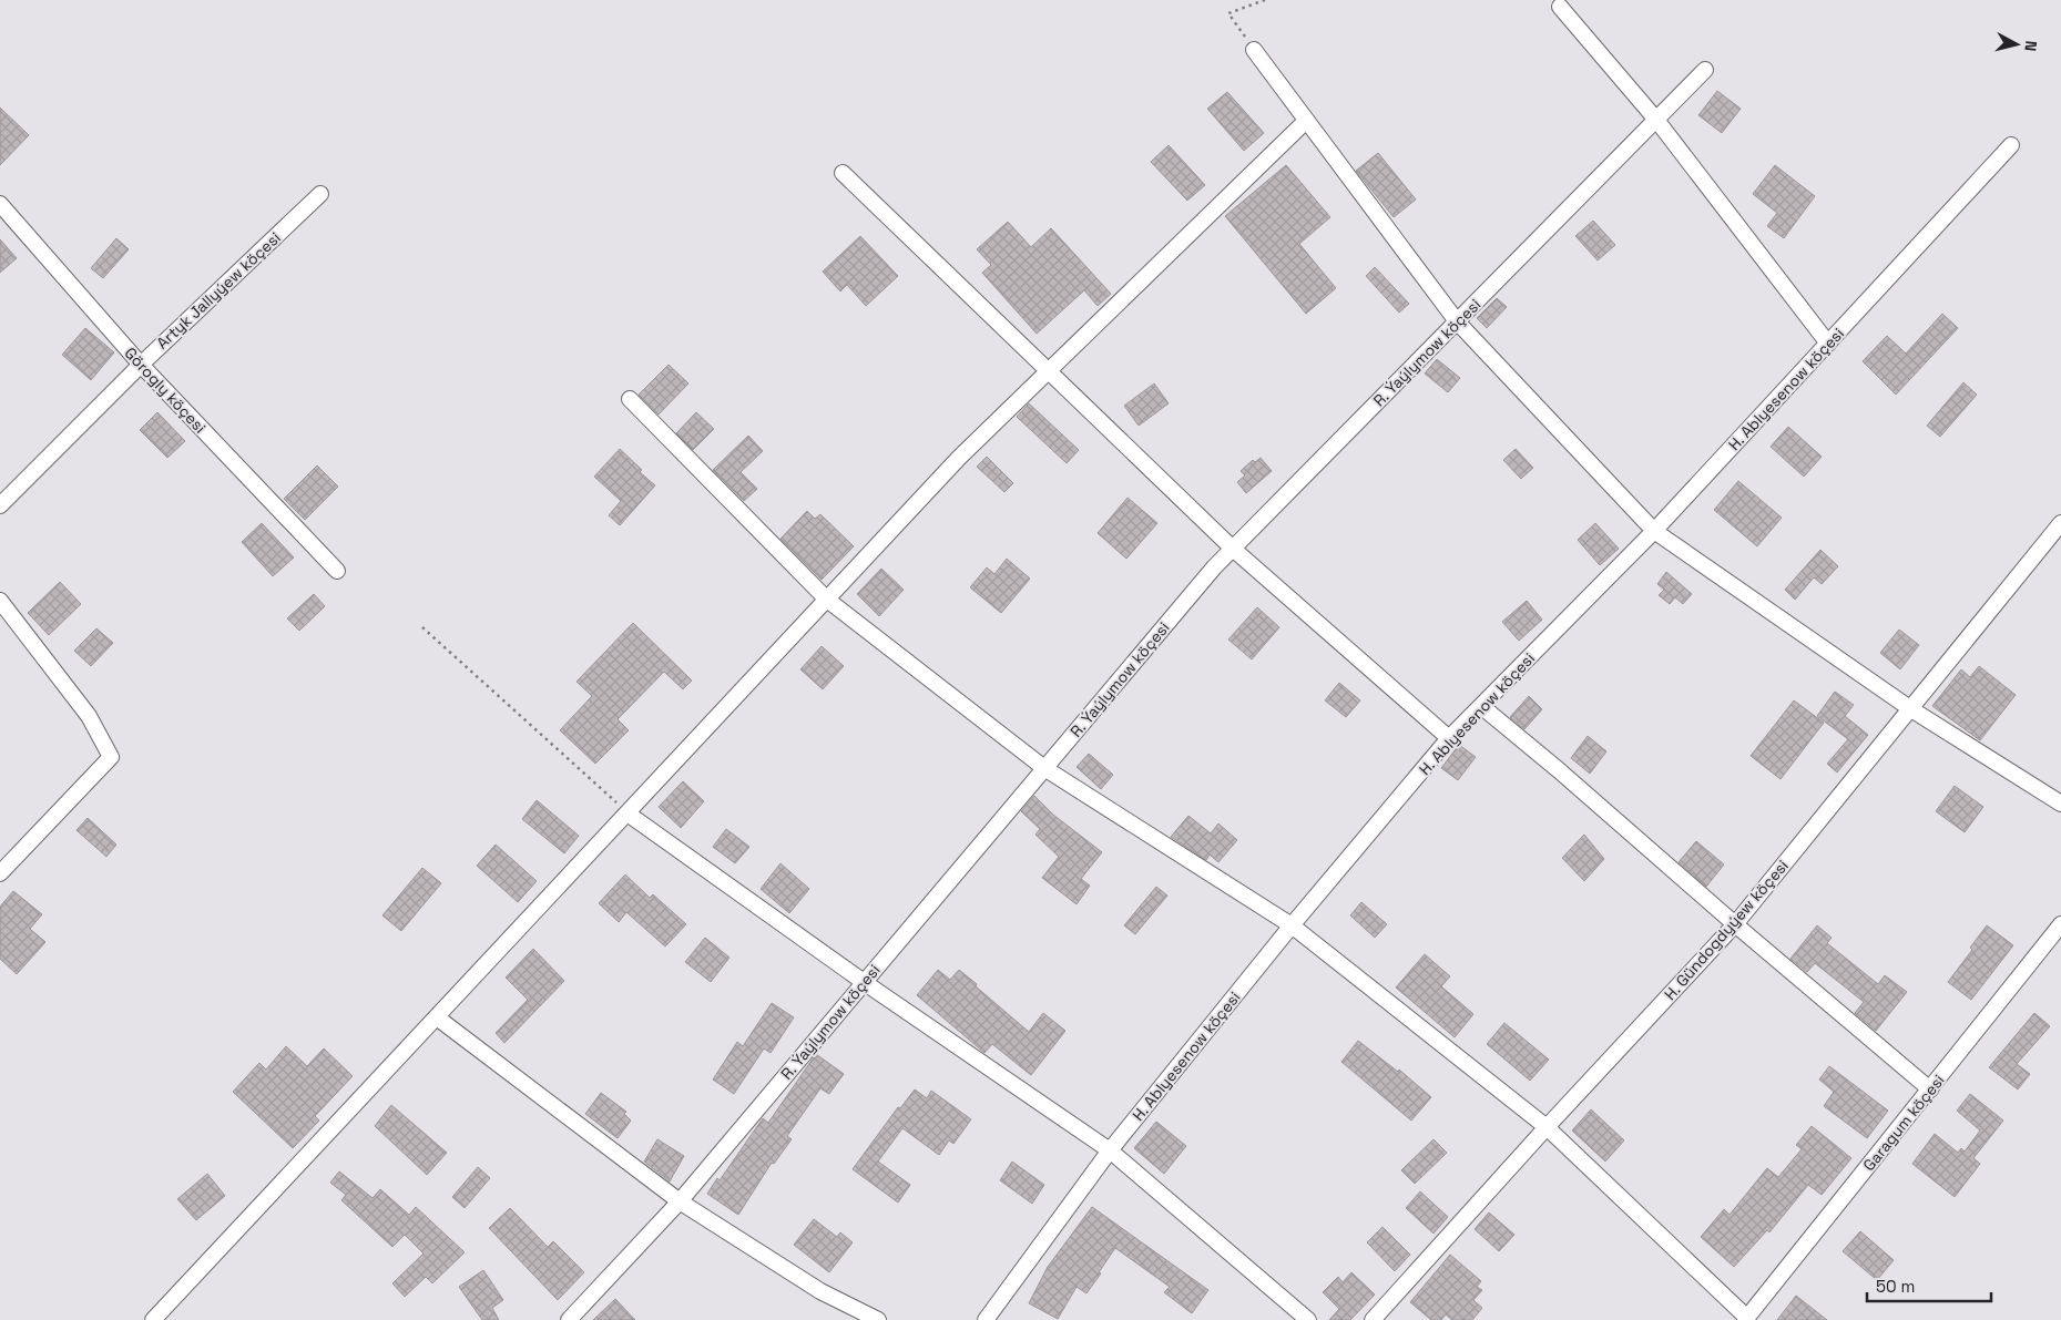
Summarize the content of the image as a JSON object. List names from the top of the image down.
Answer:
{
  "streets": {
    "street": [
      "Artyk Jallyýew köçesi",
      "R. Ýaýlymow köçesi",
      "H. Ablyesenow köçesi",
      "Görogly köçesi",
      "H. Gündogdyýew köçesi",
      "Garagum köçesi"
    ]
  },
  "crossings": [
    ["Artyk Jallyýew köçesi", "Görogly köçesi"]
  ],
  "scale_bar": "50 m",
  "north": "right"
}
